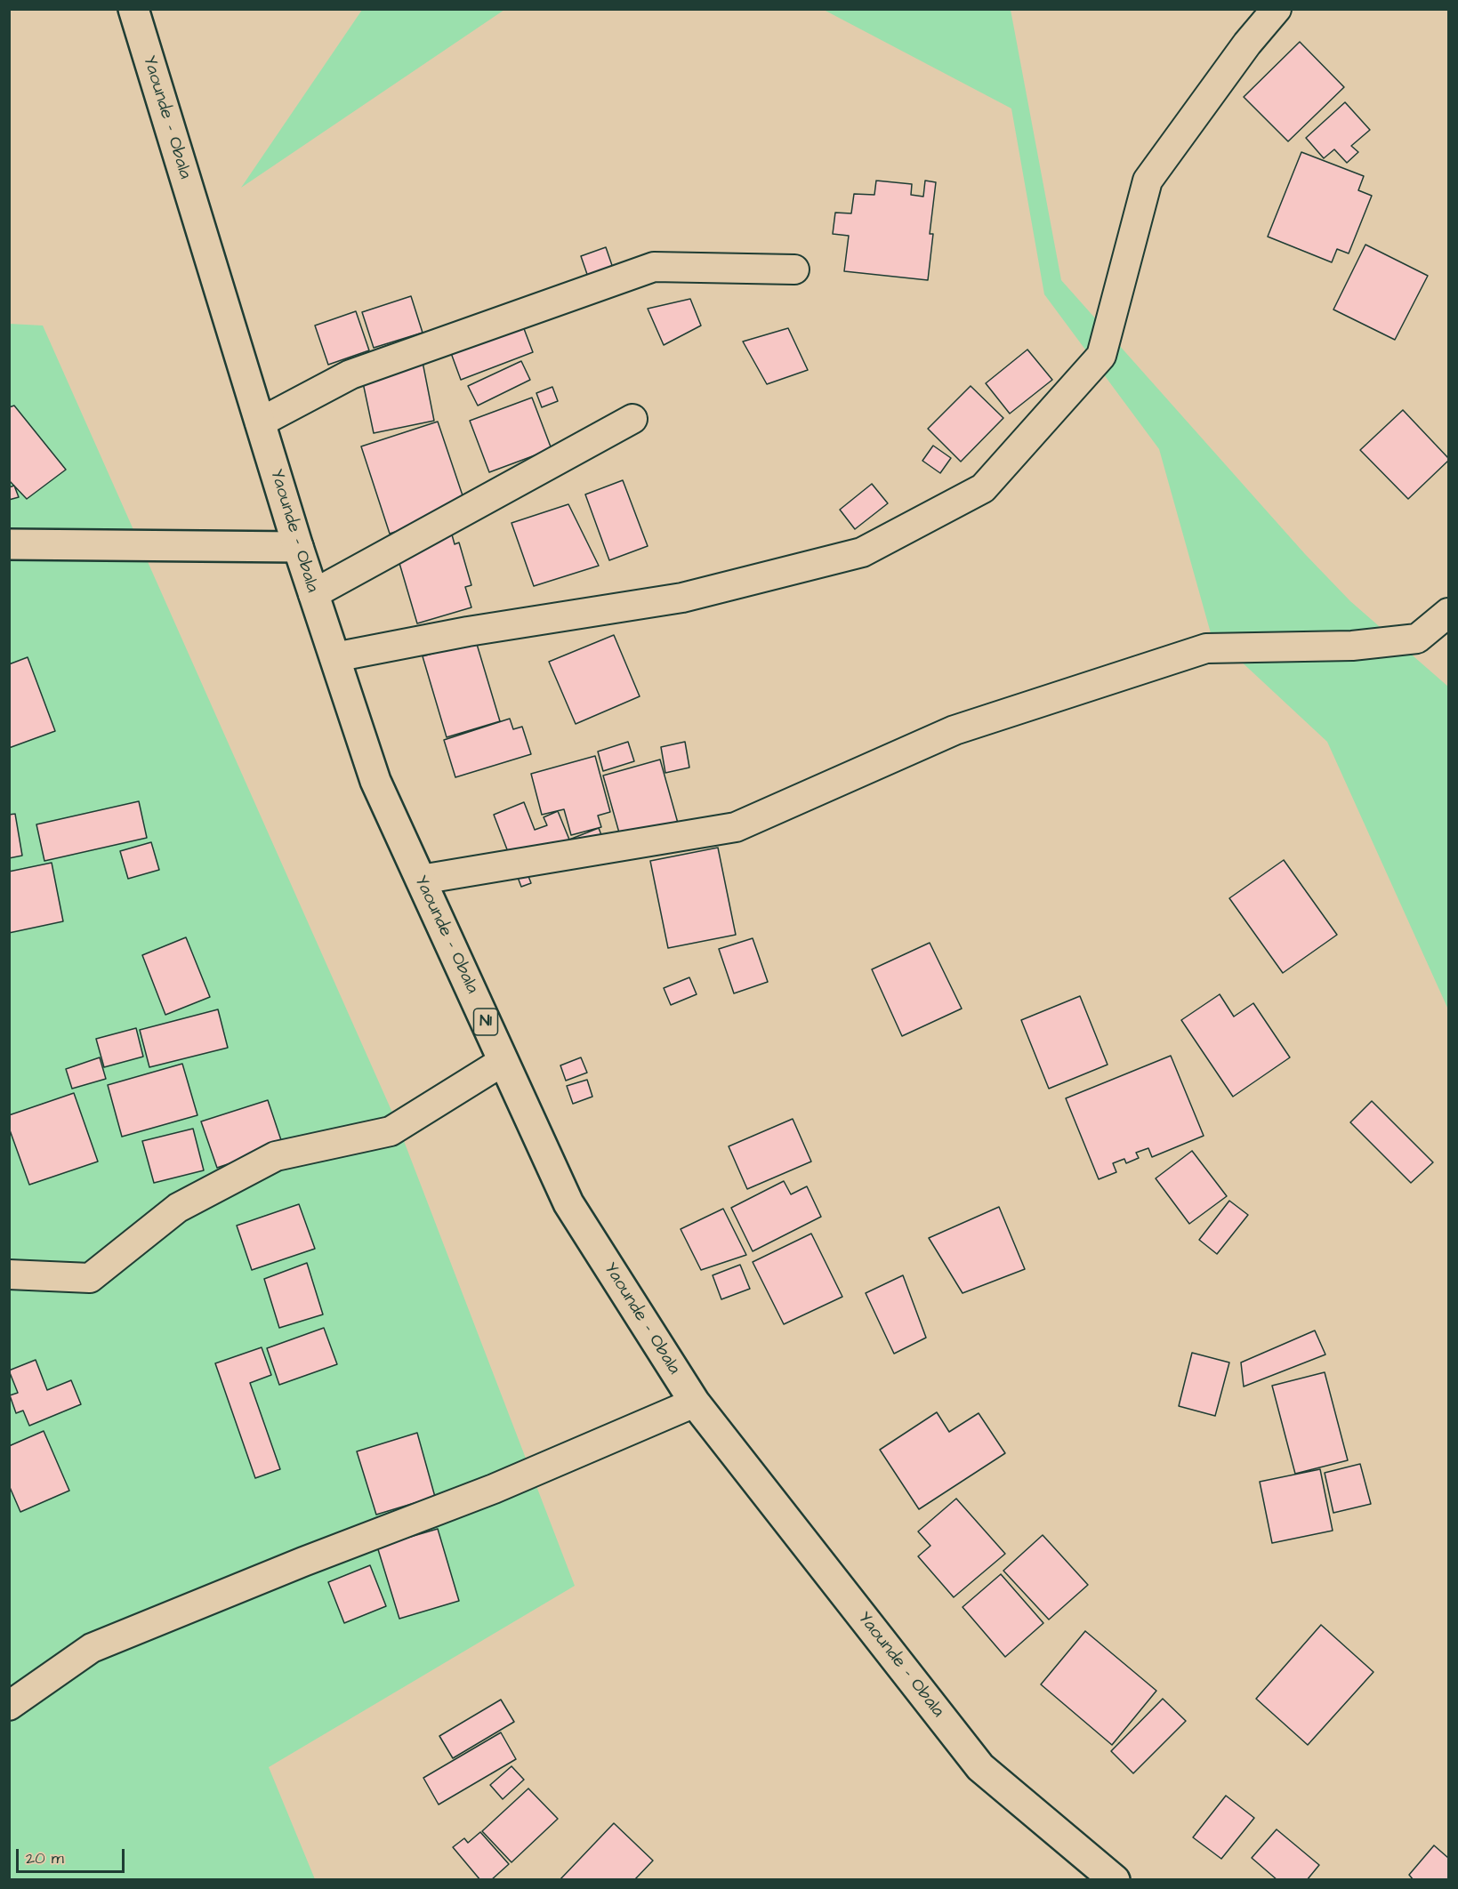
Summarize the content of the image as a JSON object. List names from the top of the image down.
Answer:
{
  "streets": {
    "main road": ["Yaounde - Obala", "N1"]
  },
  "scale_bar": "20 m"
}
